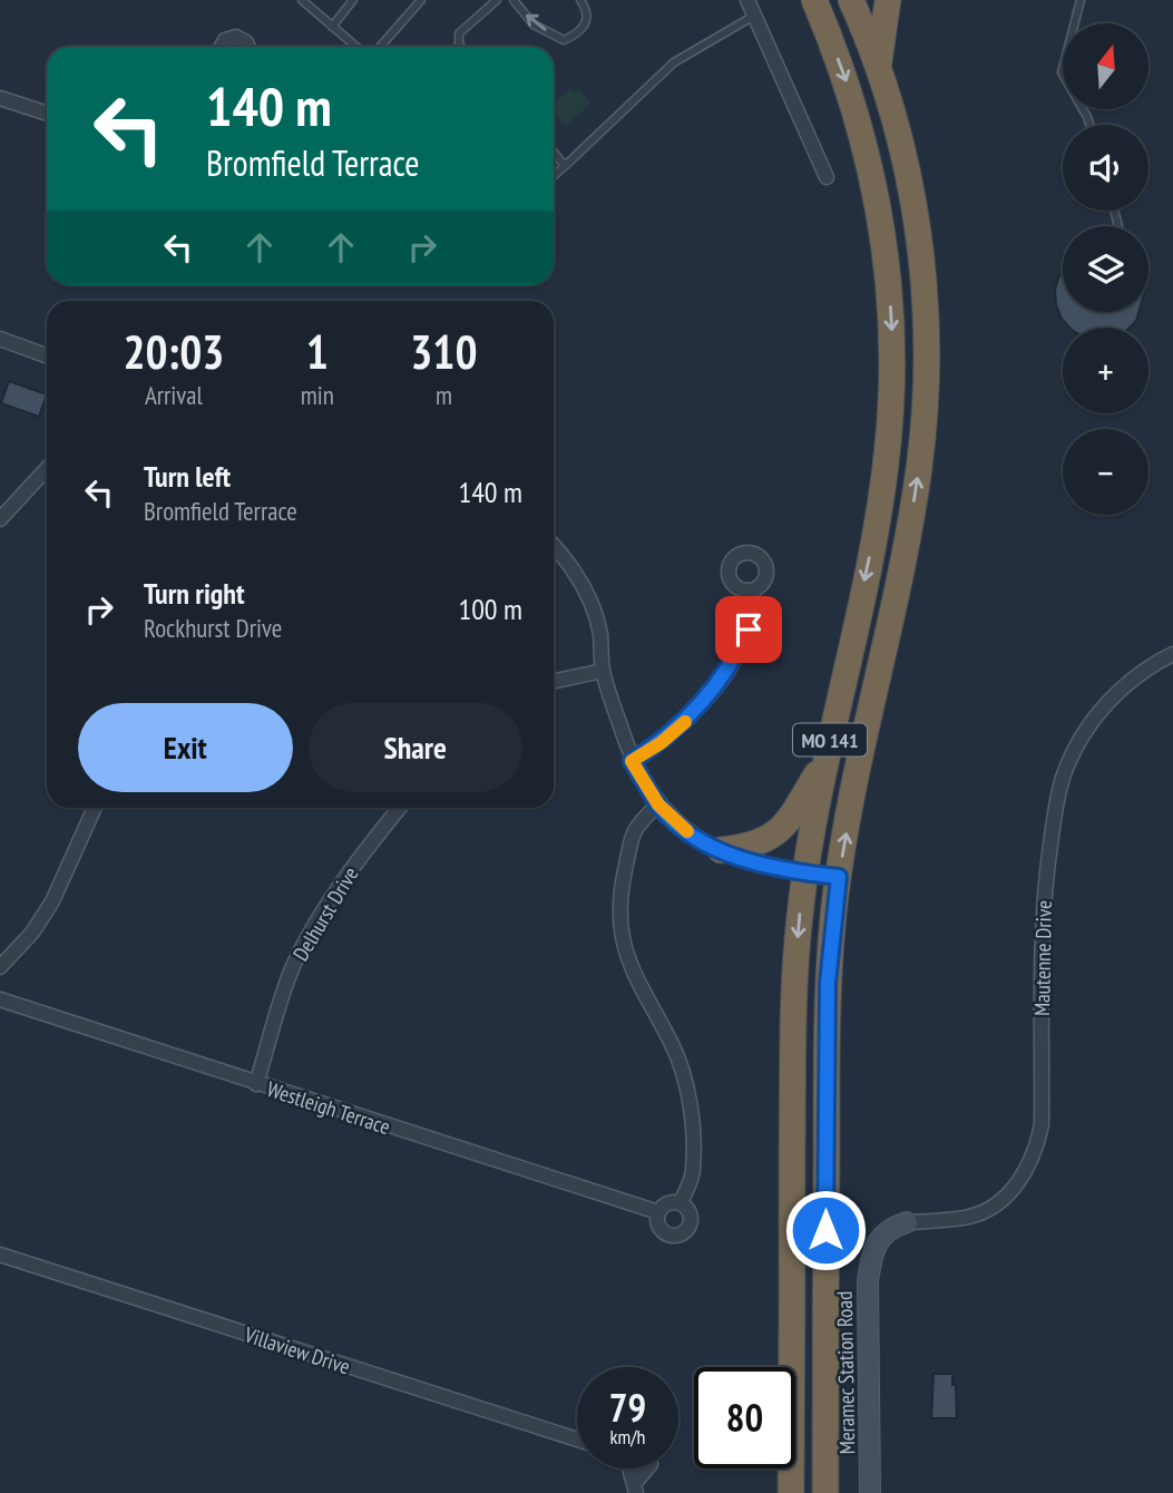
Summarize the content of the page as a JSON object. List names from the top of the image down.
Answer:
{
  "streets": {
    "highway": ["MO 141"],
    "street": [
      "Delhurst Drive",
      "Mautenne Drive",
      "Westleigh Terrace",
      "Villaview Drive",
      "Meramec Station Road"
    ]
  },
  "crossings": [
    ["Delhurst Drive", "Westleigh Terrace"],
    ["Mautenne Drive", "Meramec Station Road"]
  ],
  "north": "top",
  "page": {
    "map_buttons": ["+", "−"],
    "turn": ["140 m", "Bromfield Terrace"],
    "eta": [
      "20:03",
      "Arrival",
      "1",
      "min",
      "310",
      "m"
    ],
    "list": [
      {
        "name": "Turn left",
        "note": "Bromfield Terrace",
        "value": "140 m"
      },
      {
        "name": "Turn right",
        "note": "Rockhurst Drive",
        "value": "100 m"
      }
    ],
    "buttons": ["Exit", "Share"],
    "speed": "79 km/h",
    "limit": "80"
  }
}
